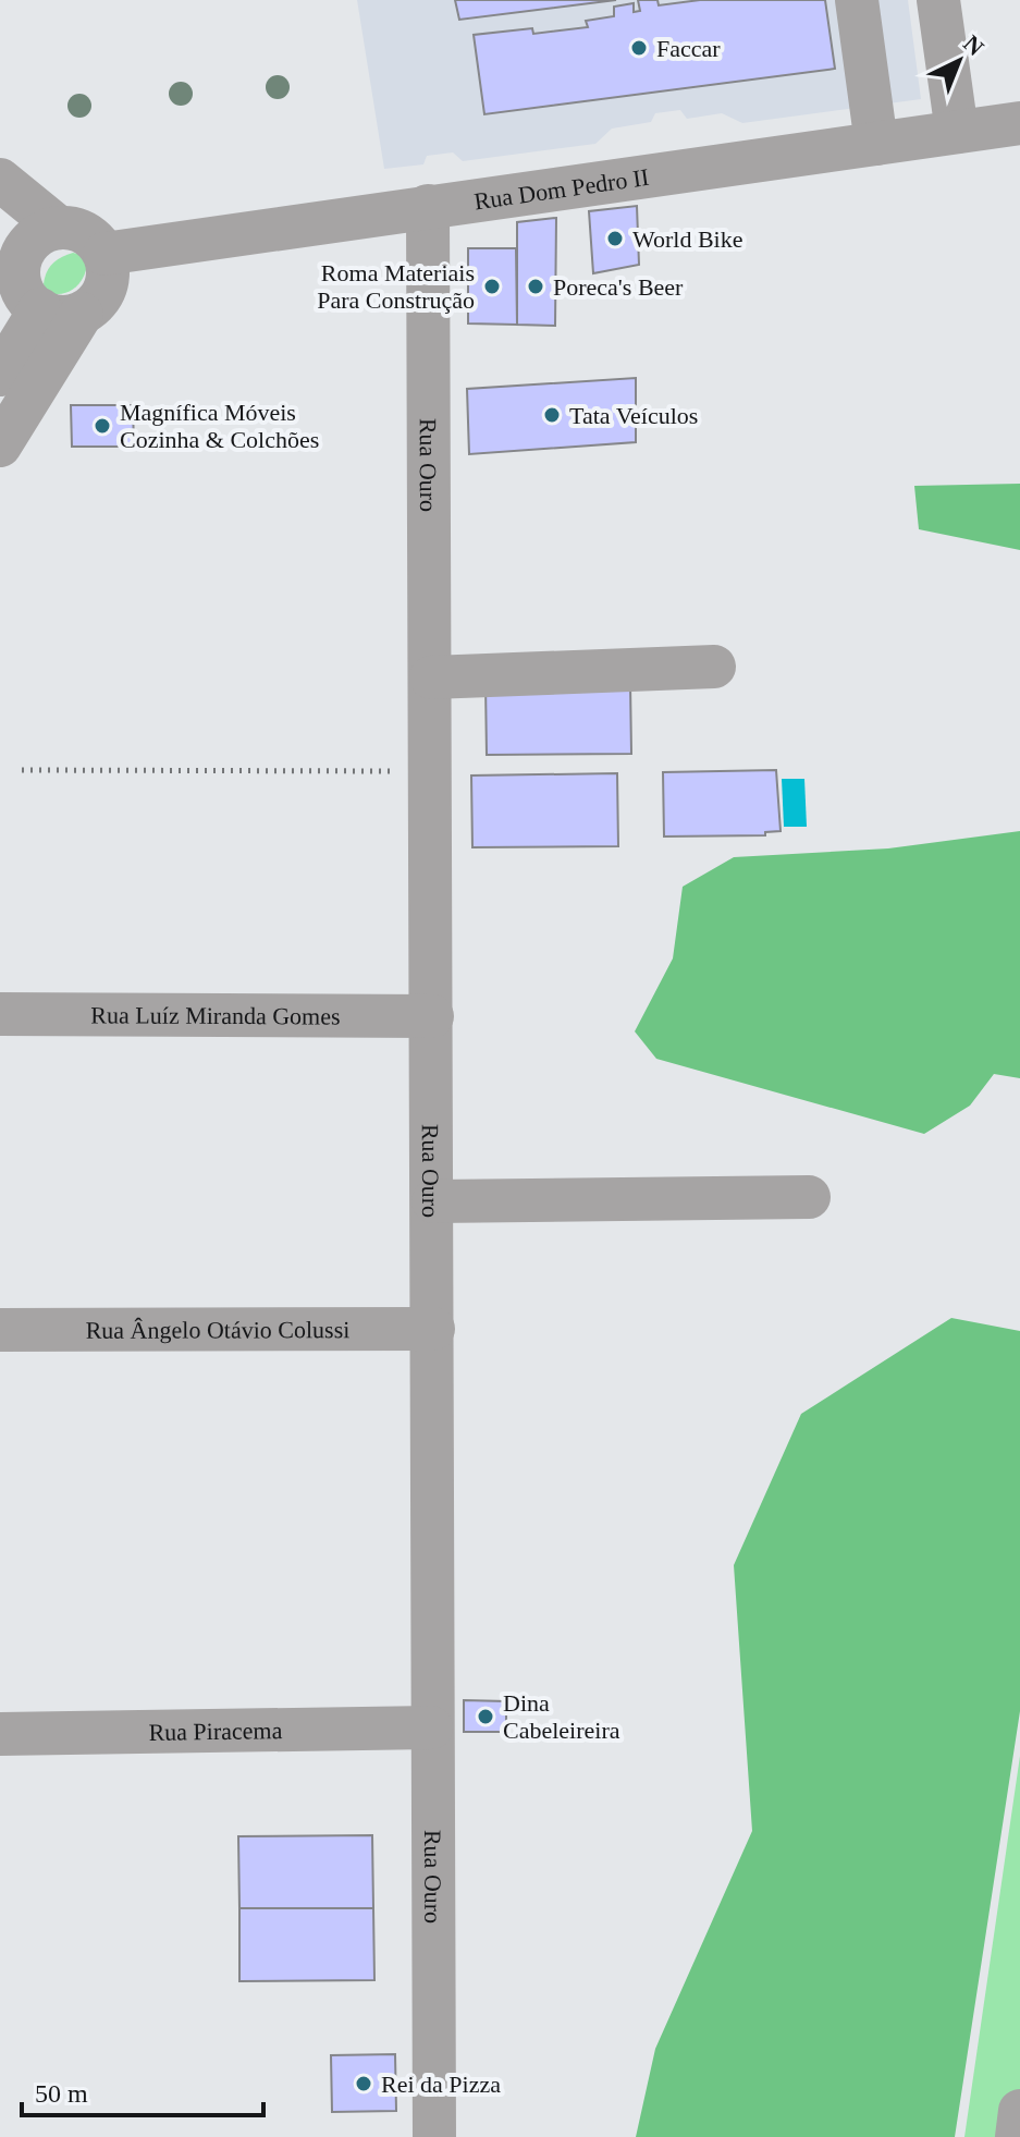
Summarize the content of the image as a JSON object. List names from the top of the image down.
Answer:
{
  "streets": {
    "street": [
      "Rua Dom Pedro II",
      "Rua Ouro",
      "Rua Luíz Miranda Gomes",
      "Rua Ângelo Otávio Colussi",
      "Rua Piracema"
    ]
  },
  "crossings": [
    ["Rua Dom Pedro II", "Rua Ouro"],
    ["Rua Ouro", "Rua Luíz Miranda Gomes"],
    ["Rua Ouro", "Rua Ângelo Otávio Colussi"],
    ["Rua Ouro", "Rua Piracema"]
  ],
  "places": [
    "Faccar",
    "World Bike",
    "Roma Materiais Para Construção",
    "Poreca's Beer",
    "Tata Veículos",
    "Magnífica Móveis Cozinha & Colchões",
    "Dina Cabeleireira",
    "Rei da Pizza"
  ],
  "scale_bar": "50 m",
  "north": "top right"
}
